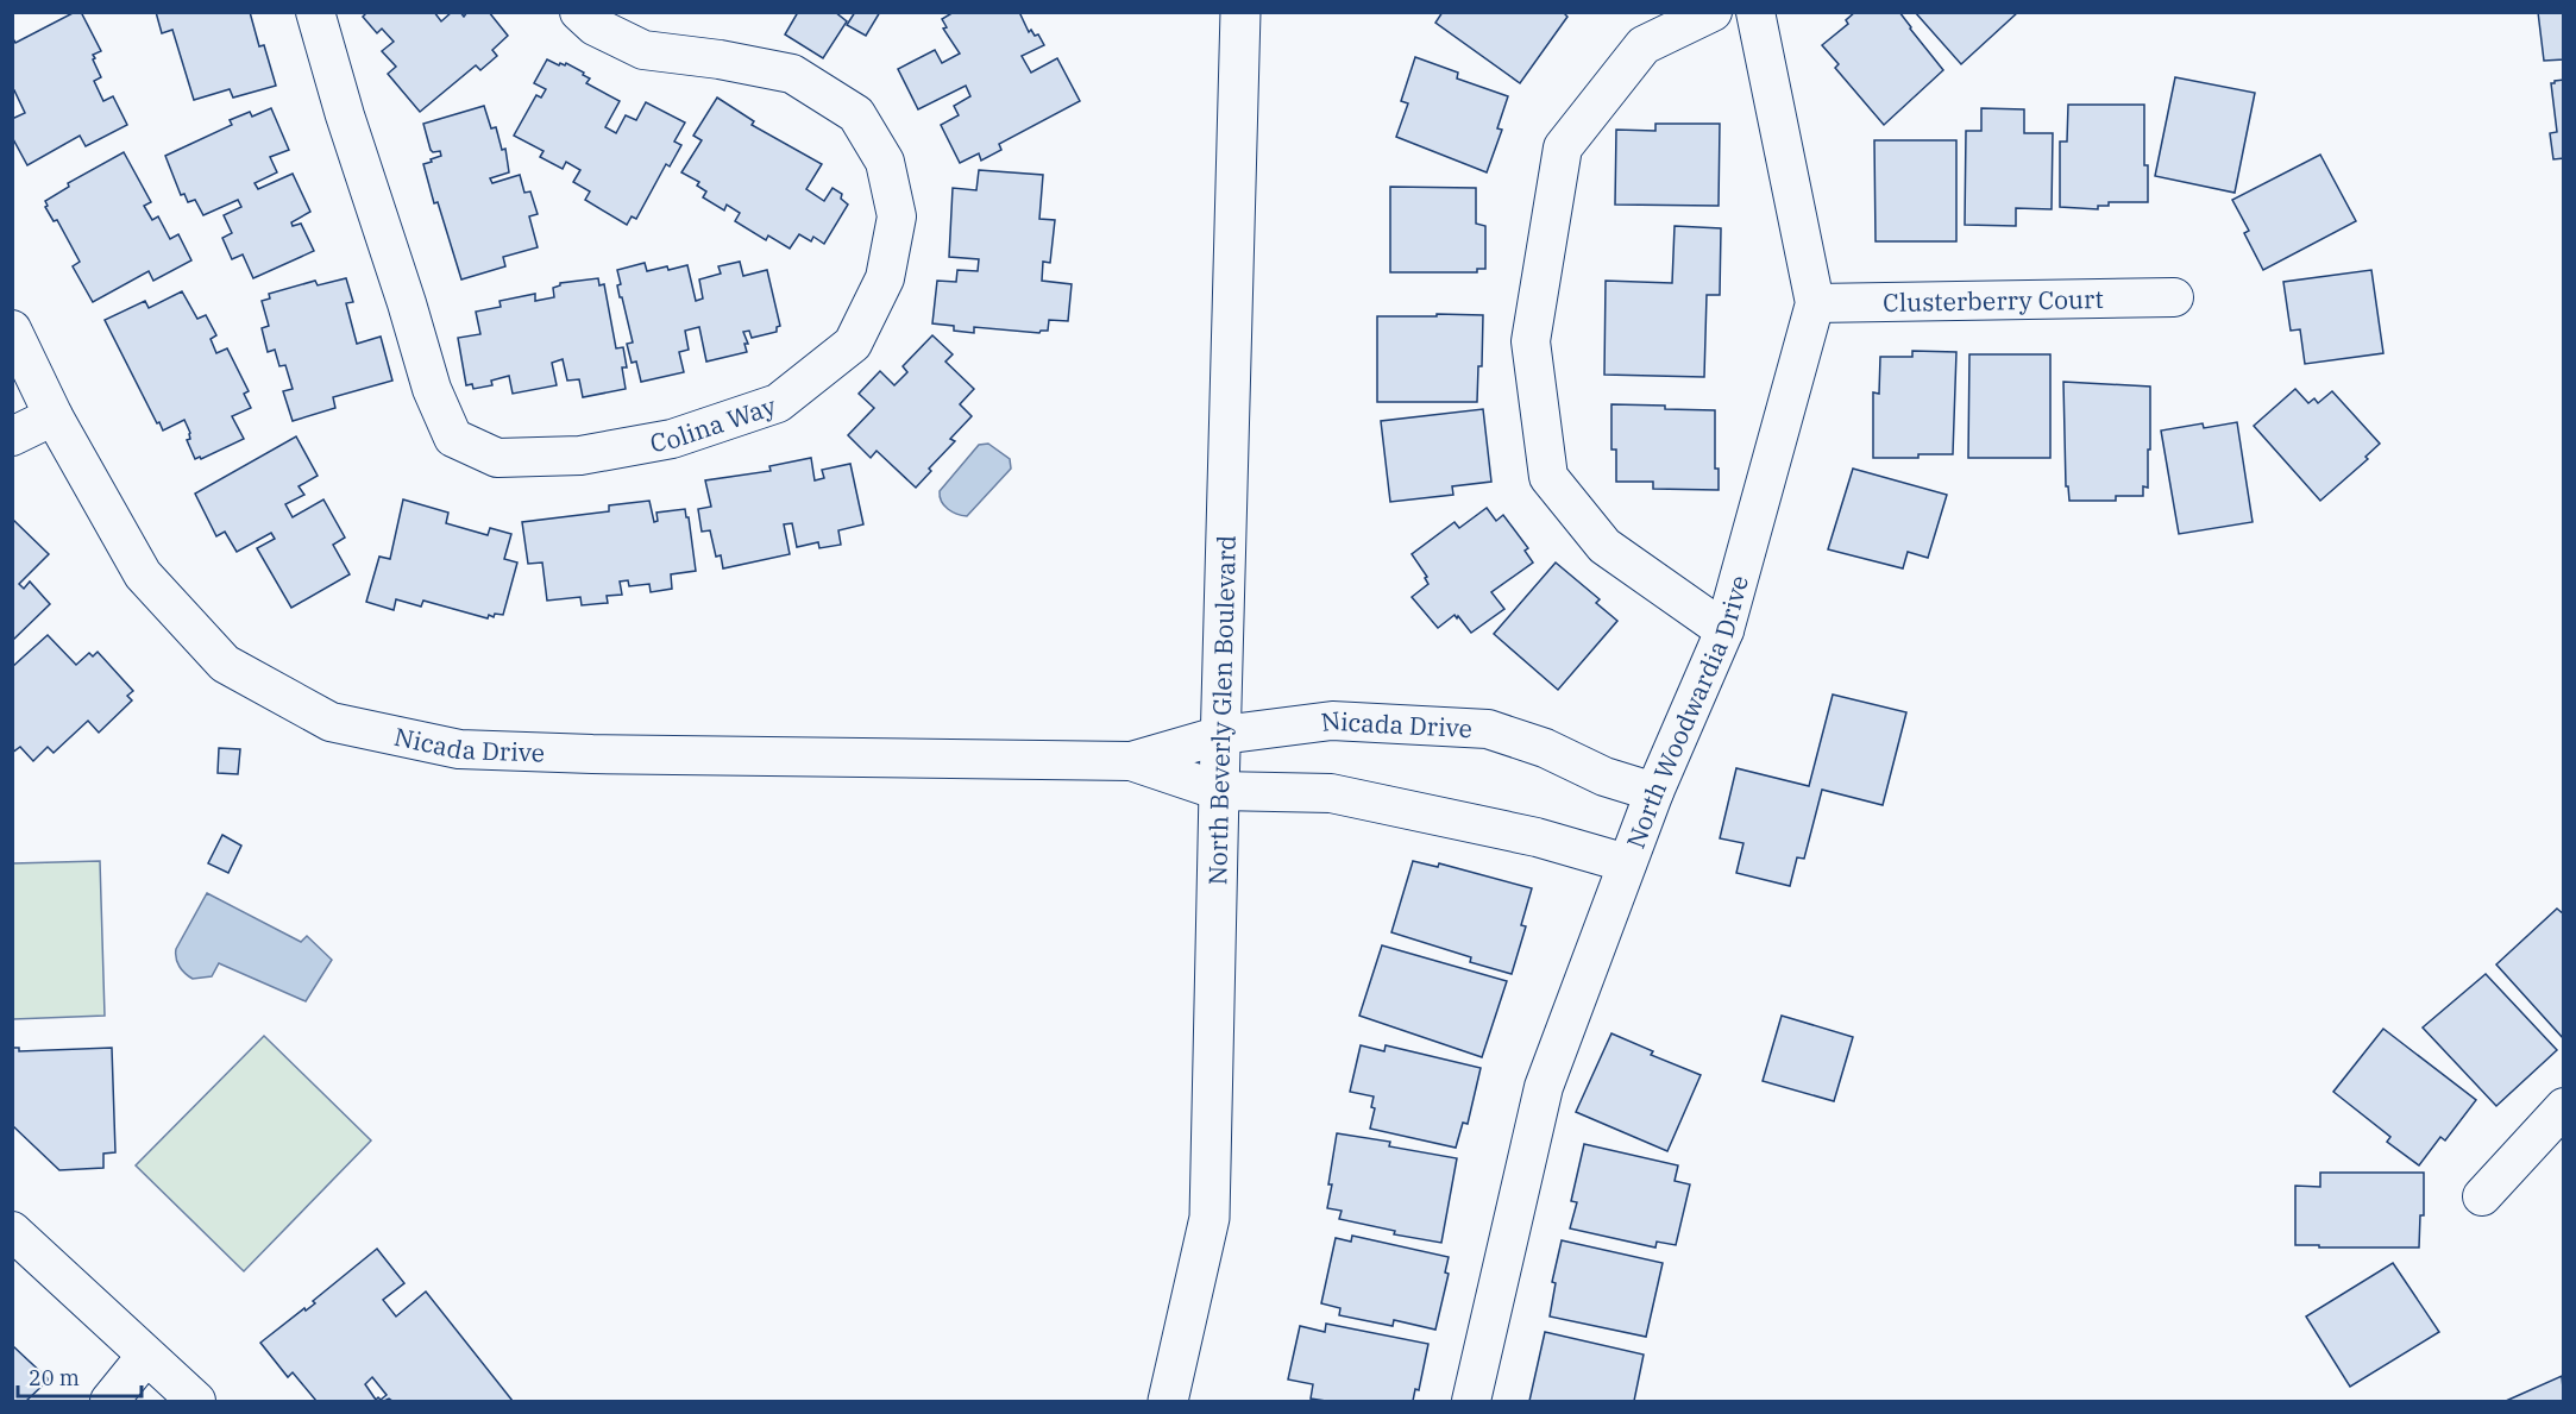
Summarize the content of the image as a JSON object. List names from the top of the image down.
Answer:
{
  "streets": {
    "main road": ["North Beverly Glen Boulevard"],
    "street": [
      "Clusterberry Court",
      "Colina Way",
      "North Woodwardia Drive",
      "Nicada Drive"
    ]
  },
  "crossings": [
    ["Clusterberry Court", "North Woodwardia Drive"],
    ["North Beverly Glen Boulevard", "Nicada Drive"],
    ["North Woodwardia Drive", "Nicada Drive"]
  ],
  "scale_bar": "20 m"
}
